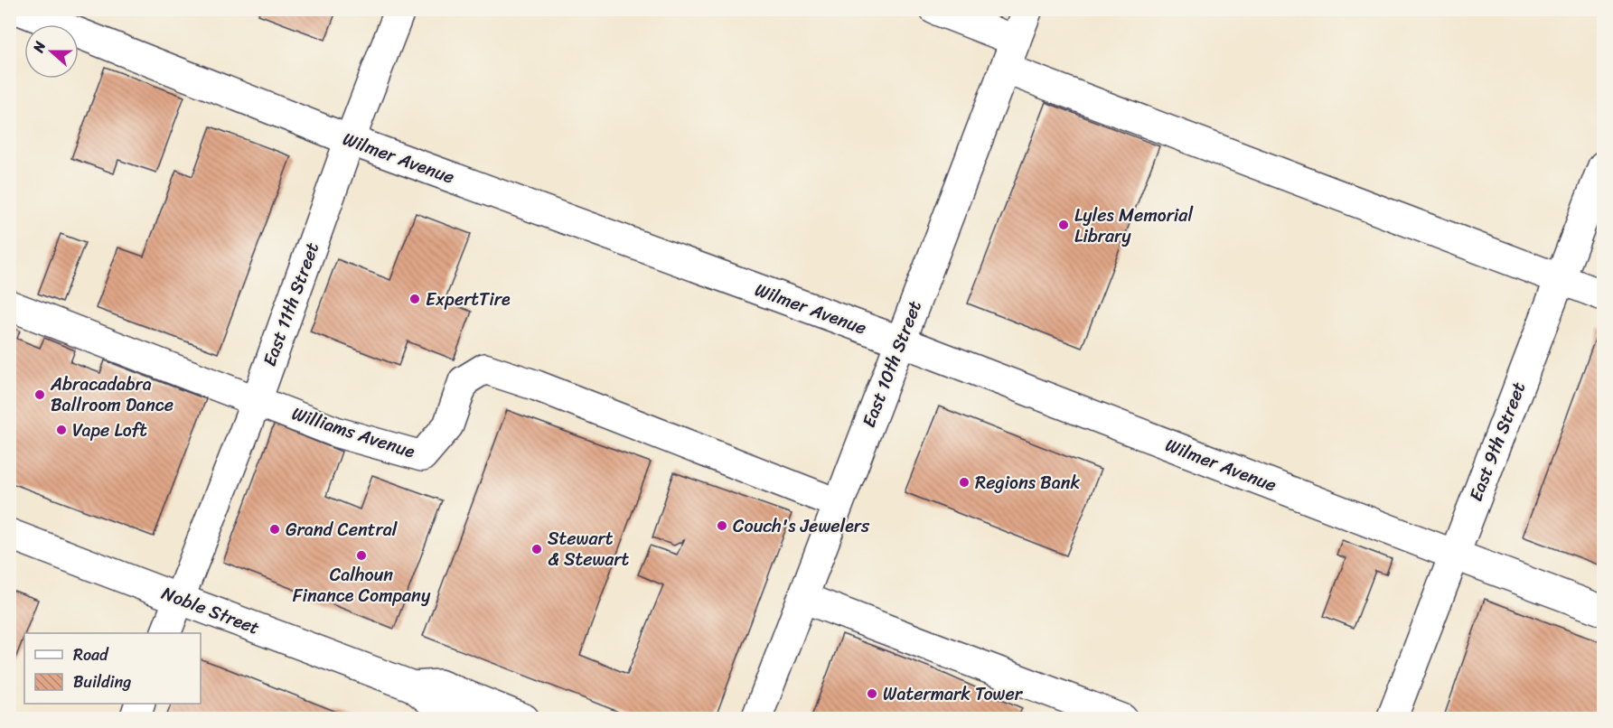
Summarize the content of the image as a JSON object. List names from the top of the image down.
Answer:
{
  "streets": {
    "street": [
      "Wilmer Avenue",
      "East 11th Street",
      "East 10th Street",
      "Williams Avenue",
      "East 9th Street",
      "Noble Street"
    ]
  },
  "crossings": [
    ["Wilmer Avenue", "East 11th Street"],
    ["Wilmer Avenue", "East 10th Street"],
    ["Wilmer Avenue", "East 9th Street"],
    ["East 11th Street", "Williams Avenue"],
    ["East 11th Street", "Noble Street"],
    ["East 10th Street", "Williams Avenue"]
  ],
  "places": [
    "Lyles Memorial Library",
    "ExpertTire",
    "Abracadabra Ballroom Dance",
    "Vape Loft",
    "Regions Bank",
    "Couch's Jewelers",
    "Grand Central",
    "Stewart & Stewart",
    "Calhoun Finance Company",
    "Watermark Tower"
  ],
  "legend": ["Road", "Building"],
  "north": "left"
}
